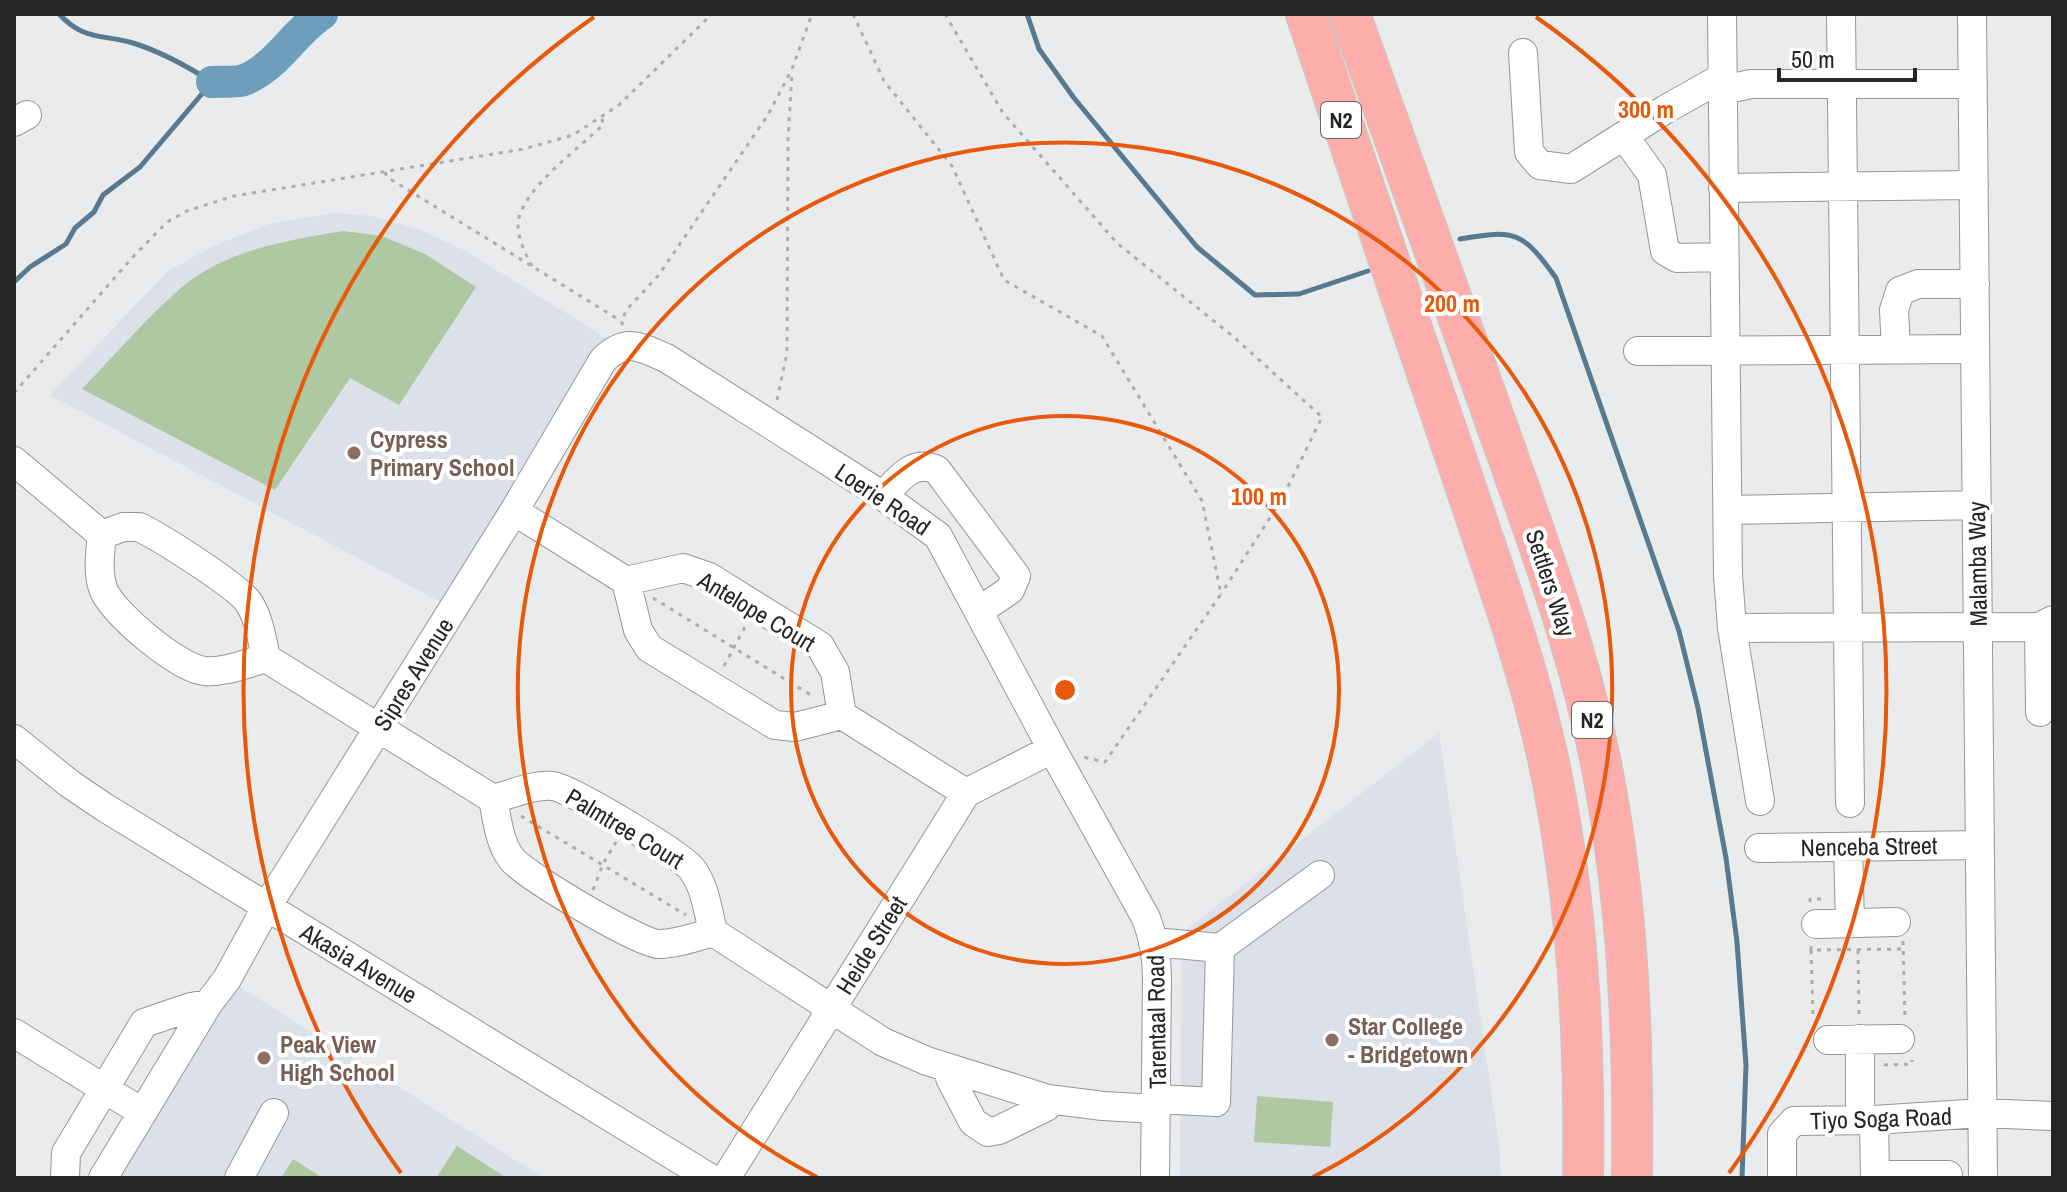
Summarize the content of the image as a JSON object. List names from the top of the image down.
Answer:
{
  "streets": {
    "highway": ["N2", "Settlers Way"],
    "street": [
      "Loerie Road",
      "Malamba Way",
      "Antelope Court",
      "Sipres Avenue",
      "Palmtree Court",
      "Nenceba Street",
      "Heide Street",
      "Akasia Avenue",
      "Tarentaal Road",
      "Tiyo Soga Road"
    ]
  },
  "crossings": [
    ["Loerie Road", "Sipres Avenue"],
    ["Loerie Road", "Tarentaal Road"],
    ["Malamba Way", "Nenceba Street"],
    ["Malamba Way", "Tiyo Soga Road"],
    ["Sipres Avenue", "Akasia Avenue"]
  ],
  "places": ["Cypress Primary School", "Star College - Bridgetown", "Peak View High School"],
  "scale_bar": "50 m",
  "rings": ["300 m", "200 m", "100 m"]
}
